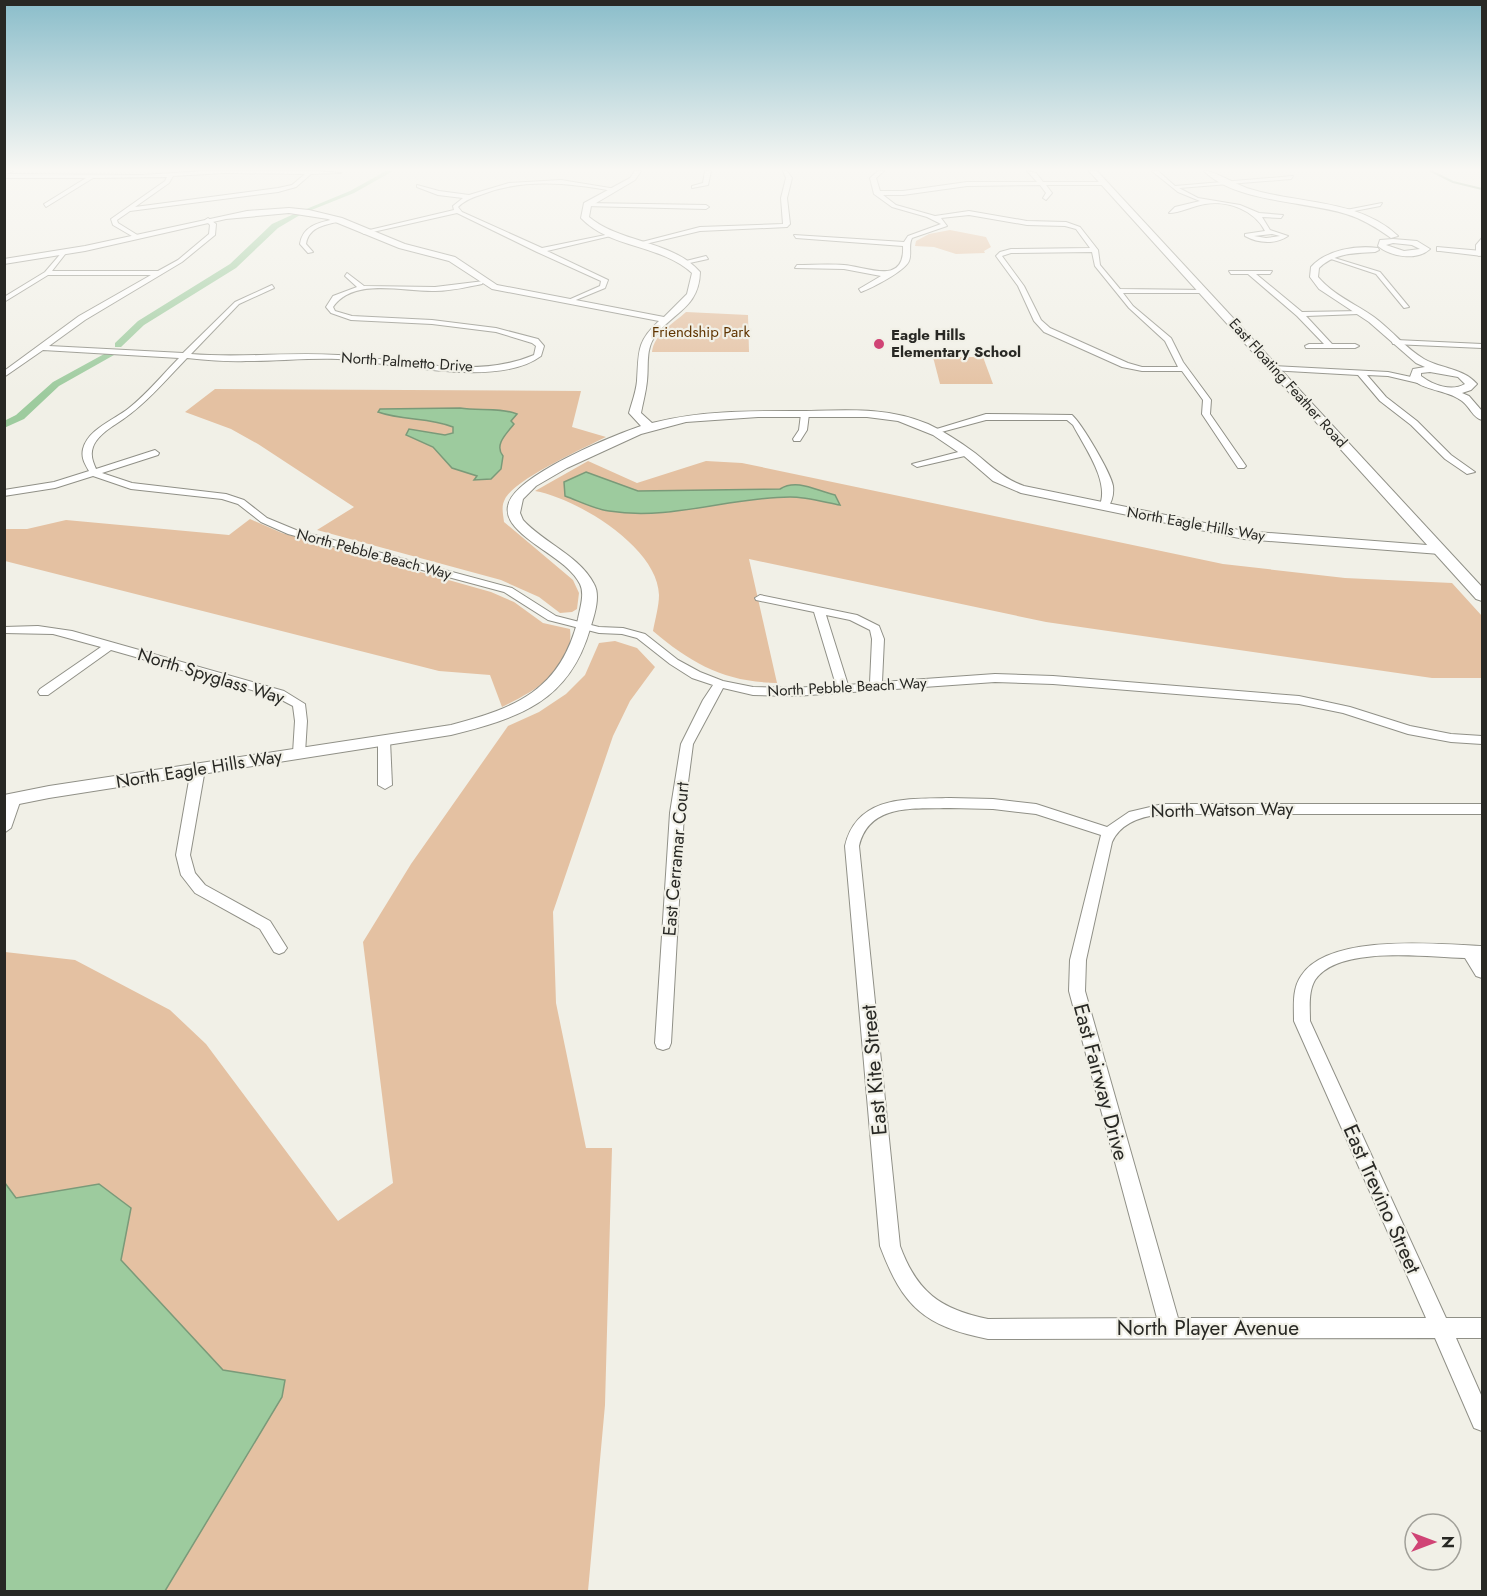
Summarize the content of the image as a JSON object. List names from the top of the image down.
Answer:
{
  "streets": {
    "main road": ["East Floating Feather Road"],
    "street": [
      "North Palmetto Drive",
      "North Eagle Hills Way",
      "North Pebble Beach Way",
      "North Spyglass Way",
      "North Watson Way",
      "East Cerramar Court",
      "East Kite Street",
      "East Fairway Drive",
      "East Trevino Street",
      "North Player Avenue"
    ]
  },
  "crossings": [
    ["East Floating Feather Road", "North Eagle Hills Way"],
    ["North Eagle Hills Way", "North Pebble Beach Way"],
    ["North Eagle Hills Way", "North Spyglass Way"],
    ["North Pebble Beach Way", "East Cerramar Court"],
    ["North Watson Way", "East Kite Street"],
    ["North Watson Way", "East Fairway Drive"],
    ["East Kite Street", "East Fairway Drive"],
    ["East Kite Street", "North Player Avenue"],
    ["East Fairway Drive", "North Player Avenue"],
    ["East Trevino Street", "North Player Avenue"]
  ],
  "parks": ["Friendship Park"],
  "places": ["Eagle Hills Elementary School"],
  "north": "right"
}
